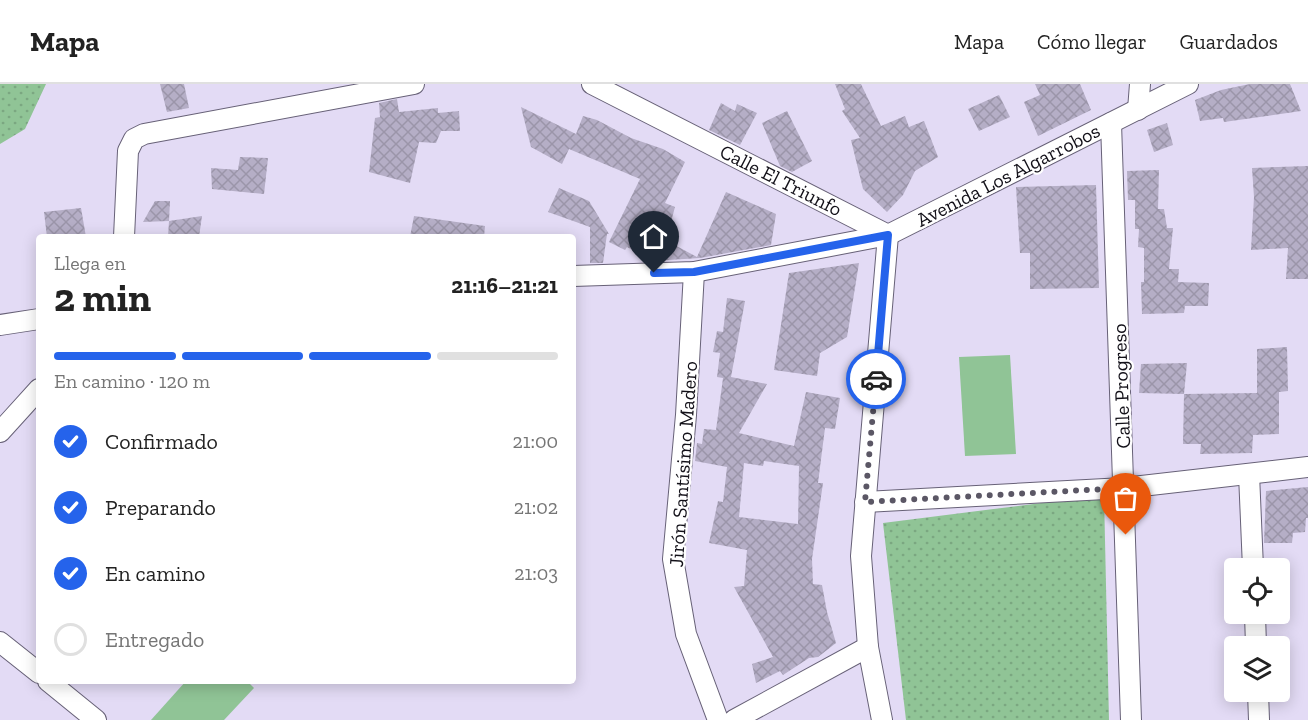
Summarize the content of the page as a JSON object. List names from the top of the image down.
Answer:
{
  "streets": {
    "street": [
      "Avenida Los Algarrobos",
      "Calle El Triunfo",
      "Calle Progreso",
      "Jirón Santísimo Madero"
    ]
  },
  "crossings": [
    ["Avenida Los Algarrobos", "Calle El Triunfo"],
    ["Avenida Los Algarrobos", "Calle Progreso"],
    ["Avenida Los Algarrobos", "Jirón Santísimo Madero"]
  ],
  "page": {
    "header": "Mapa",
    "nav": ["Mapa", "Cómo llegar", "Guardados"],
    "heading": ["2 min", "Llega en", "21:16–21:21"],
    "bar": "En camino · 120 m",
    "list": [
      ["Confirmado", "21:00"],
      ["Preparando", "21:02"],
      ["En camino", "21:03"],
      "Entregado"
    ]
  }
}
